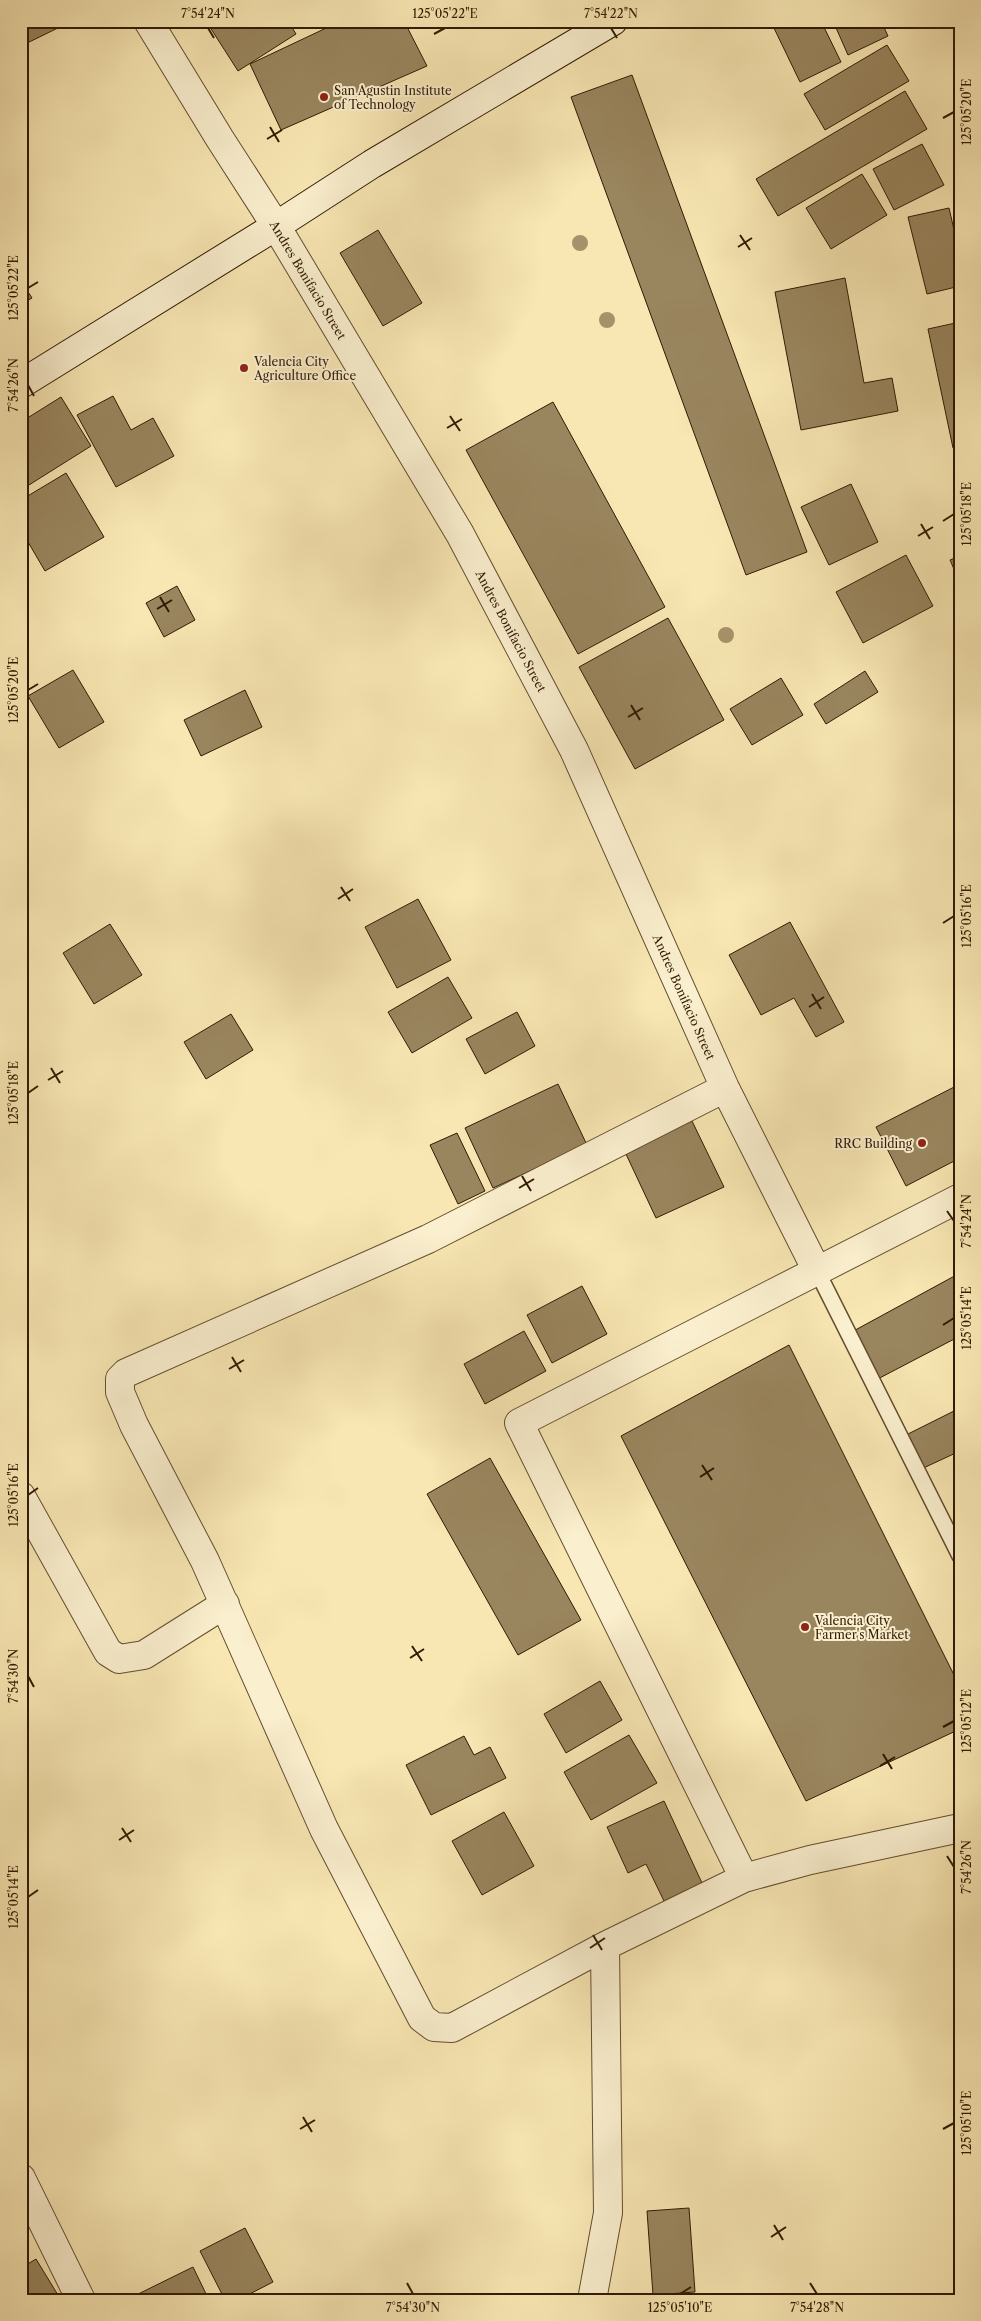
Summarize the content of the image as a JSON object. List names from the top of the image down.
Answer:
{
  "streets": {
    "street": ["Andres Bonifacio Street"]
  },
  "places": [
    "San Agustin Institute of Technology",
    "Valencia City Agriculture Office",
    "RRC Building",
    "Valencia City Farmer's Market"
  ],
  "coordinates": [
    "7°54'24\"N",
    "125°05'22\"E",
    "7°54'22\"N",
    "125°05'20\"E",
    "7°54'26\"N",
    "125°05'18\"E",
    "125°05'16\"E",
    "125°05'14\"E",
    "7°54'30\"N",
    "125°05'12\"E",
    "125°05'10\"E",
    "7°54'28\"N"
  ]
}
